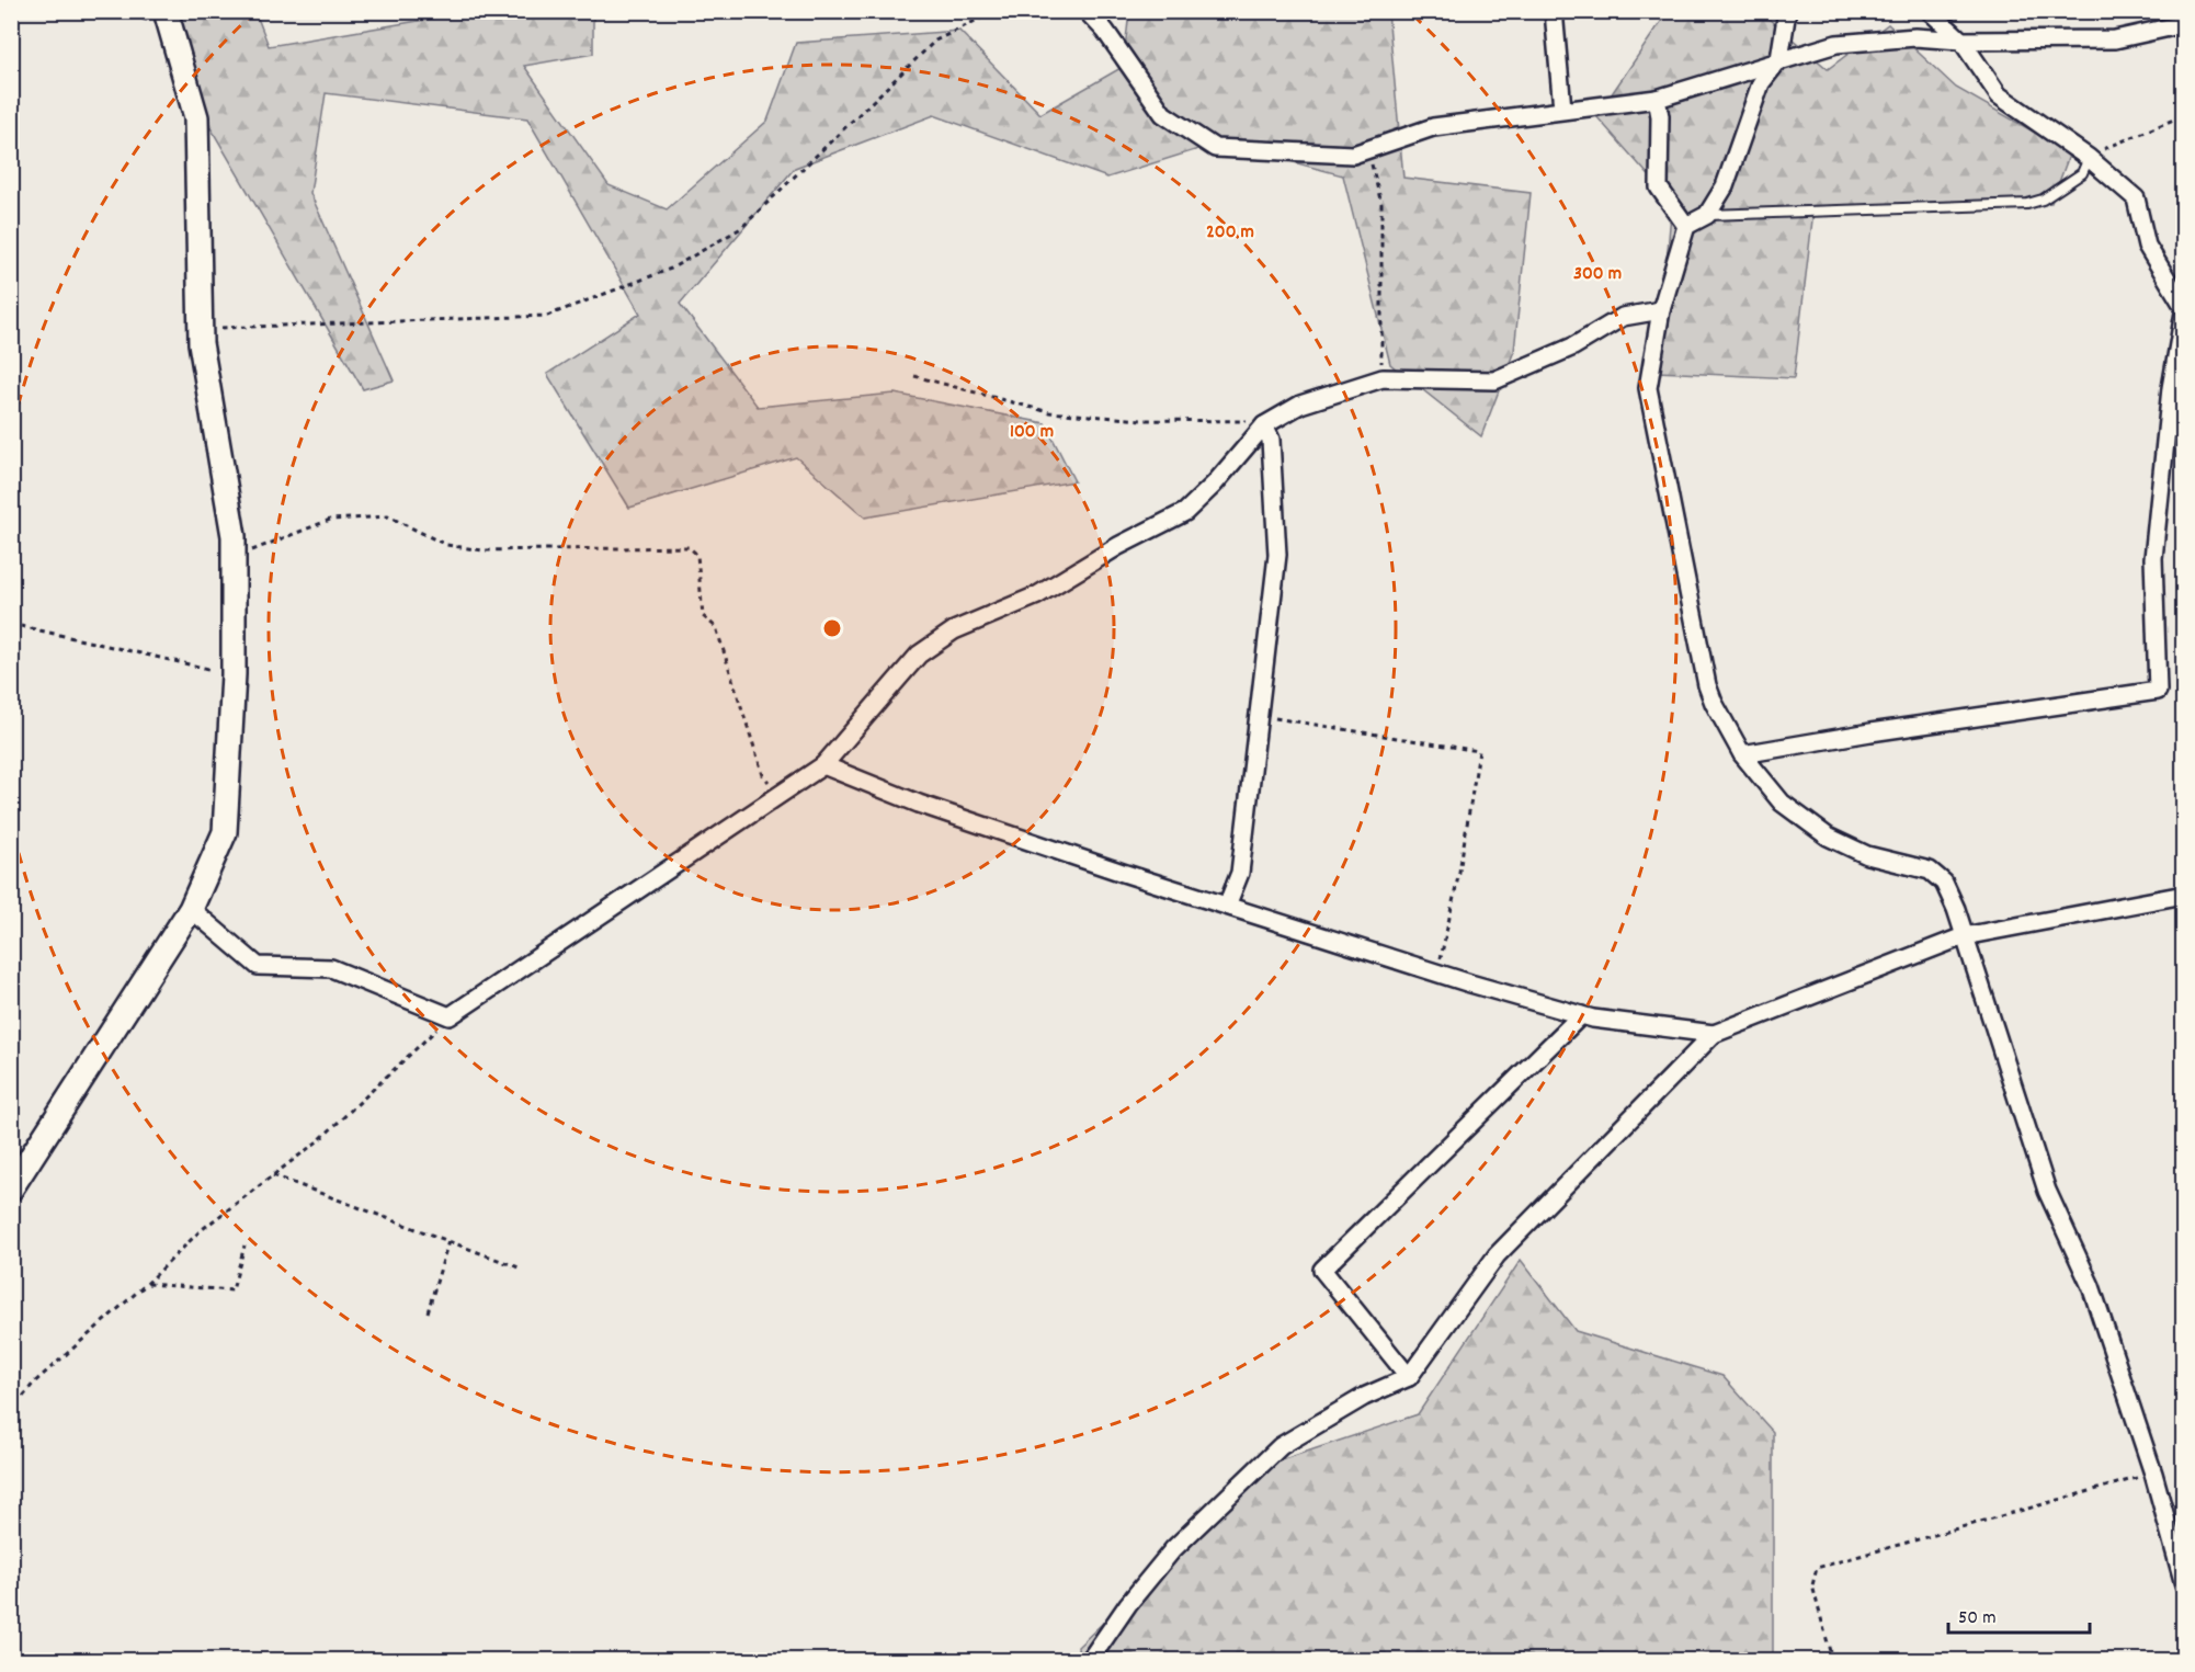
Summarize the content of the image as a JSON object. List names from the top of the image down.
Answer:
{
  "scale_bar": "50 m",
  "rings": ["200 m", "300 m", "100 m"]
}
